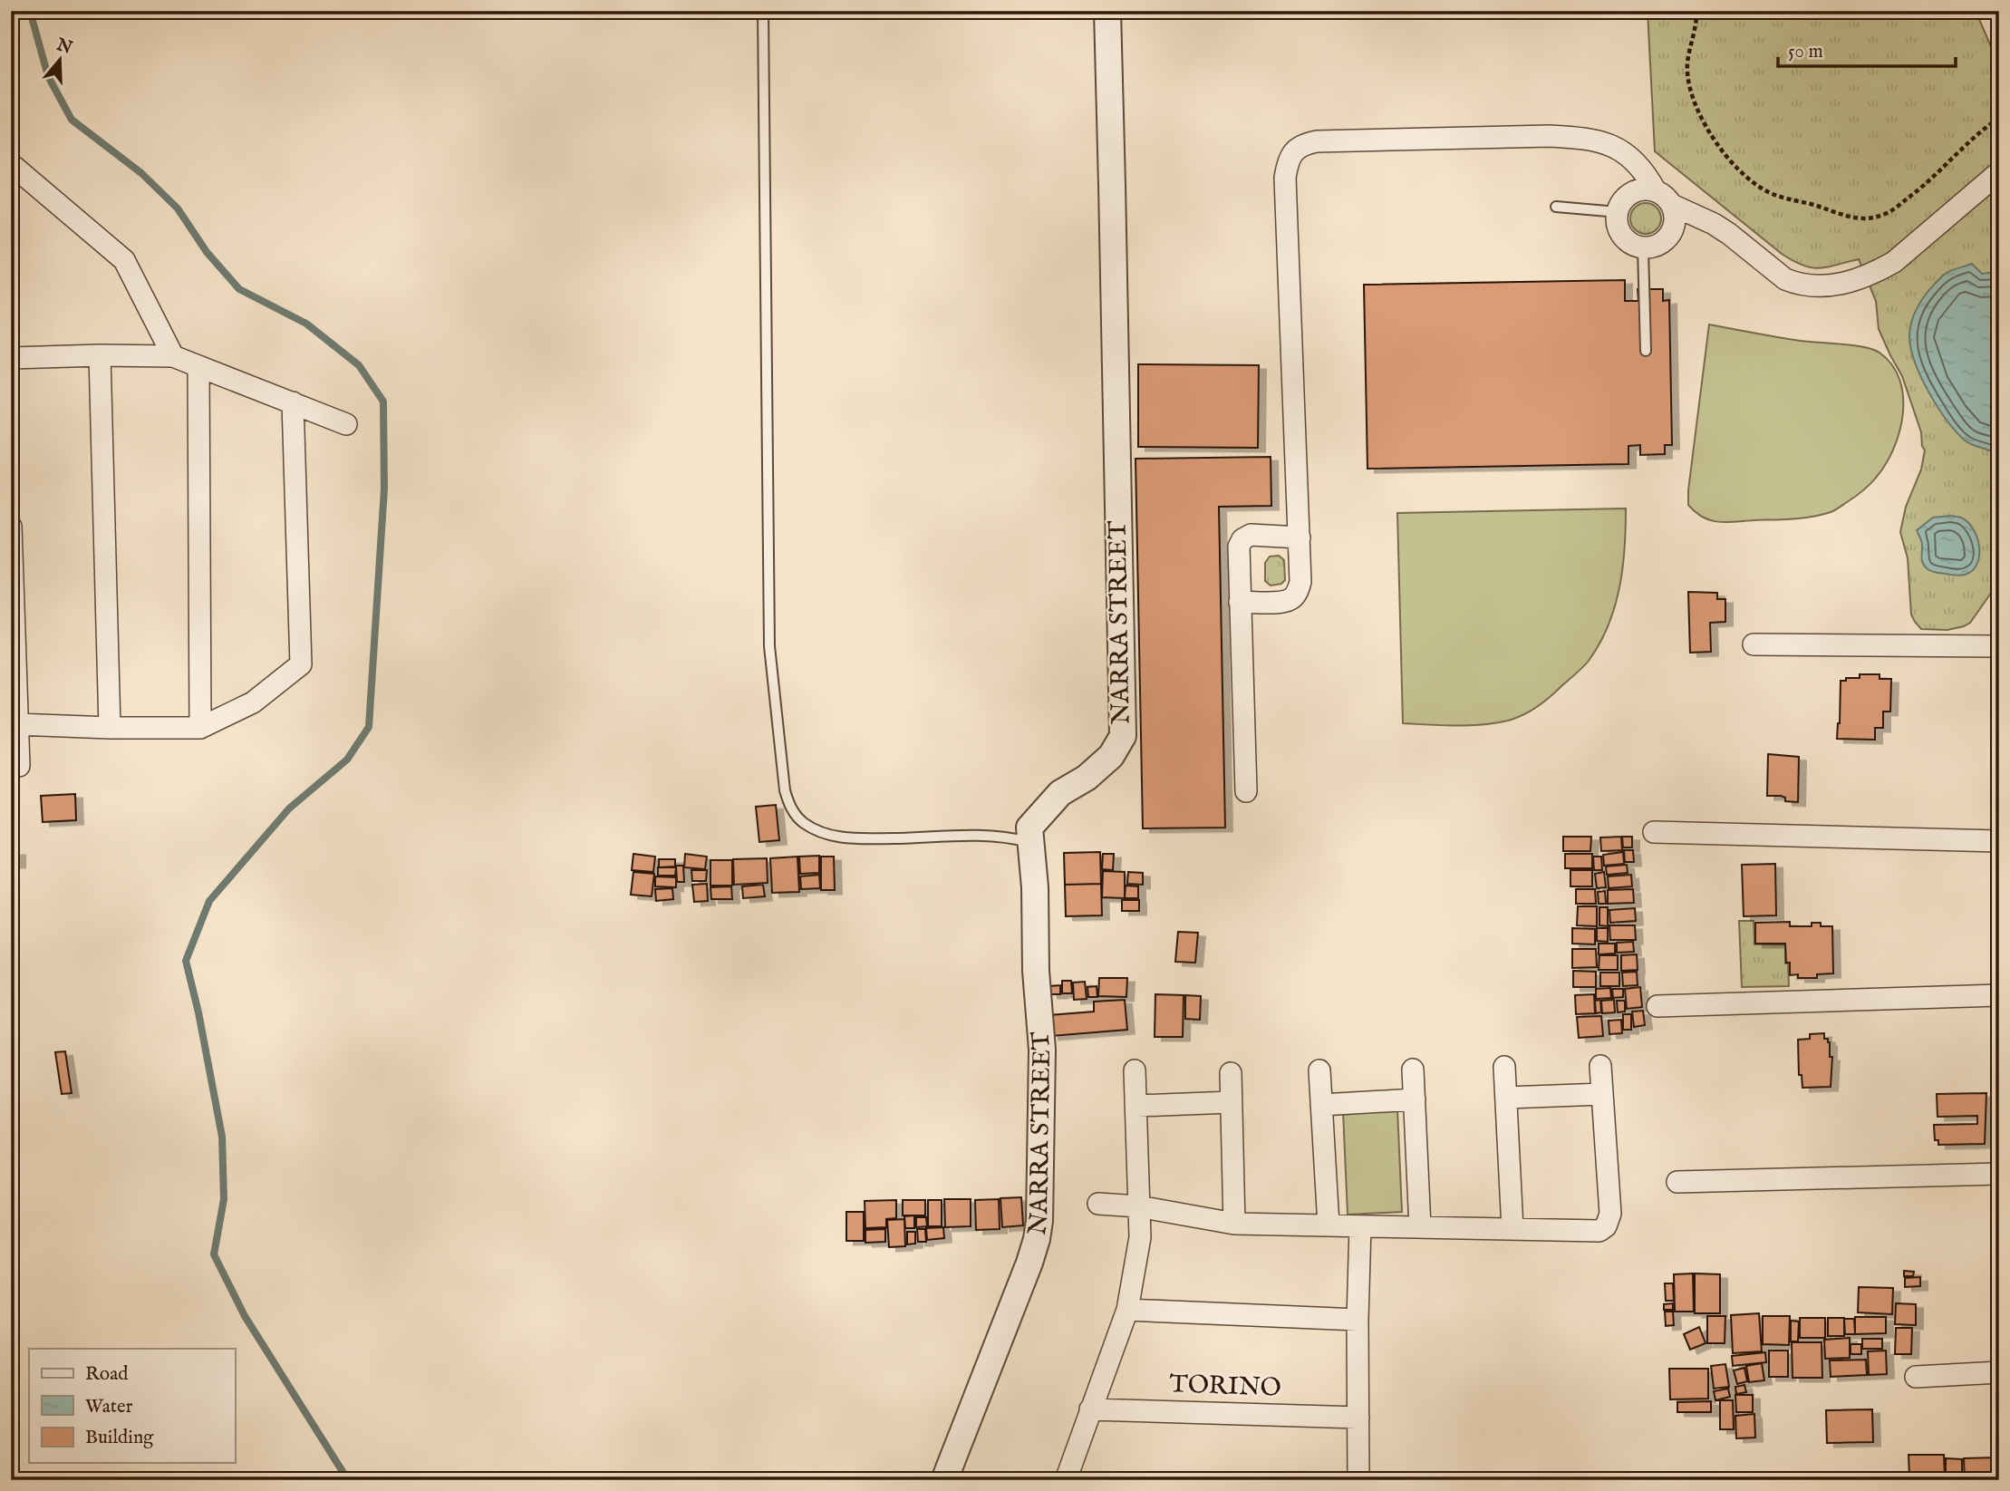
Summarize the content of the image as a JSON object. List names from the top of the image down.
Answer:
{
  "streets": {
    "street": ["NARRA STREET", "TORINO"]
  },
  "legend": ["Road", "Water", "Building"],
  "scale_bar": "50 m",
  "north": "top"
}
